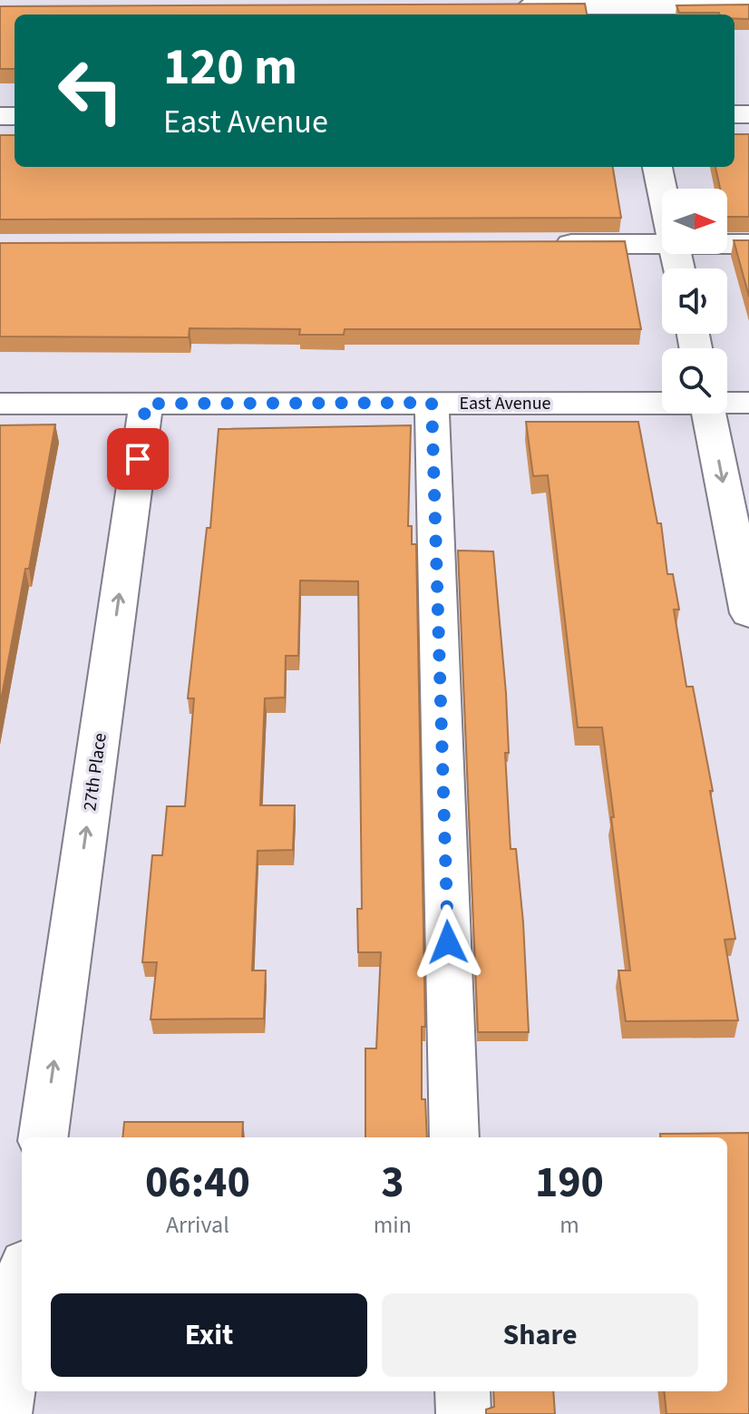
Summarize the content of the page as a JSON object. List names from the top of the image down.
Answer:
{
  "streets": {
    "street": ["East Avenue", "27th Place"]
  },
  "crossings": [
    ["East Avenue", "27th Place"]
  ],
  "north": "right",
  "page": {
    "turn": ["120 m", "East Avenue"],
    "eta": [
      "06:40",
      "Arrival",
      "3",
      "min",
      "190",
      "m"
    ],
    "buttons": ["Exit", "Share"]
  }
}
